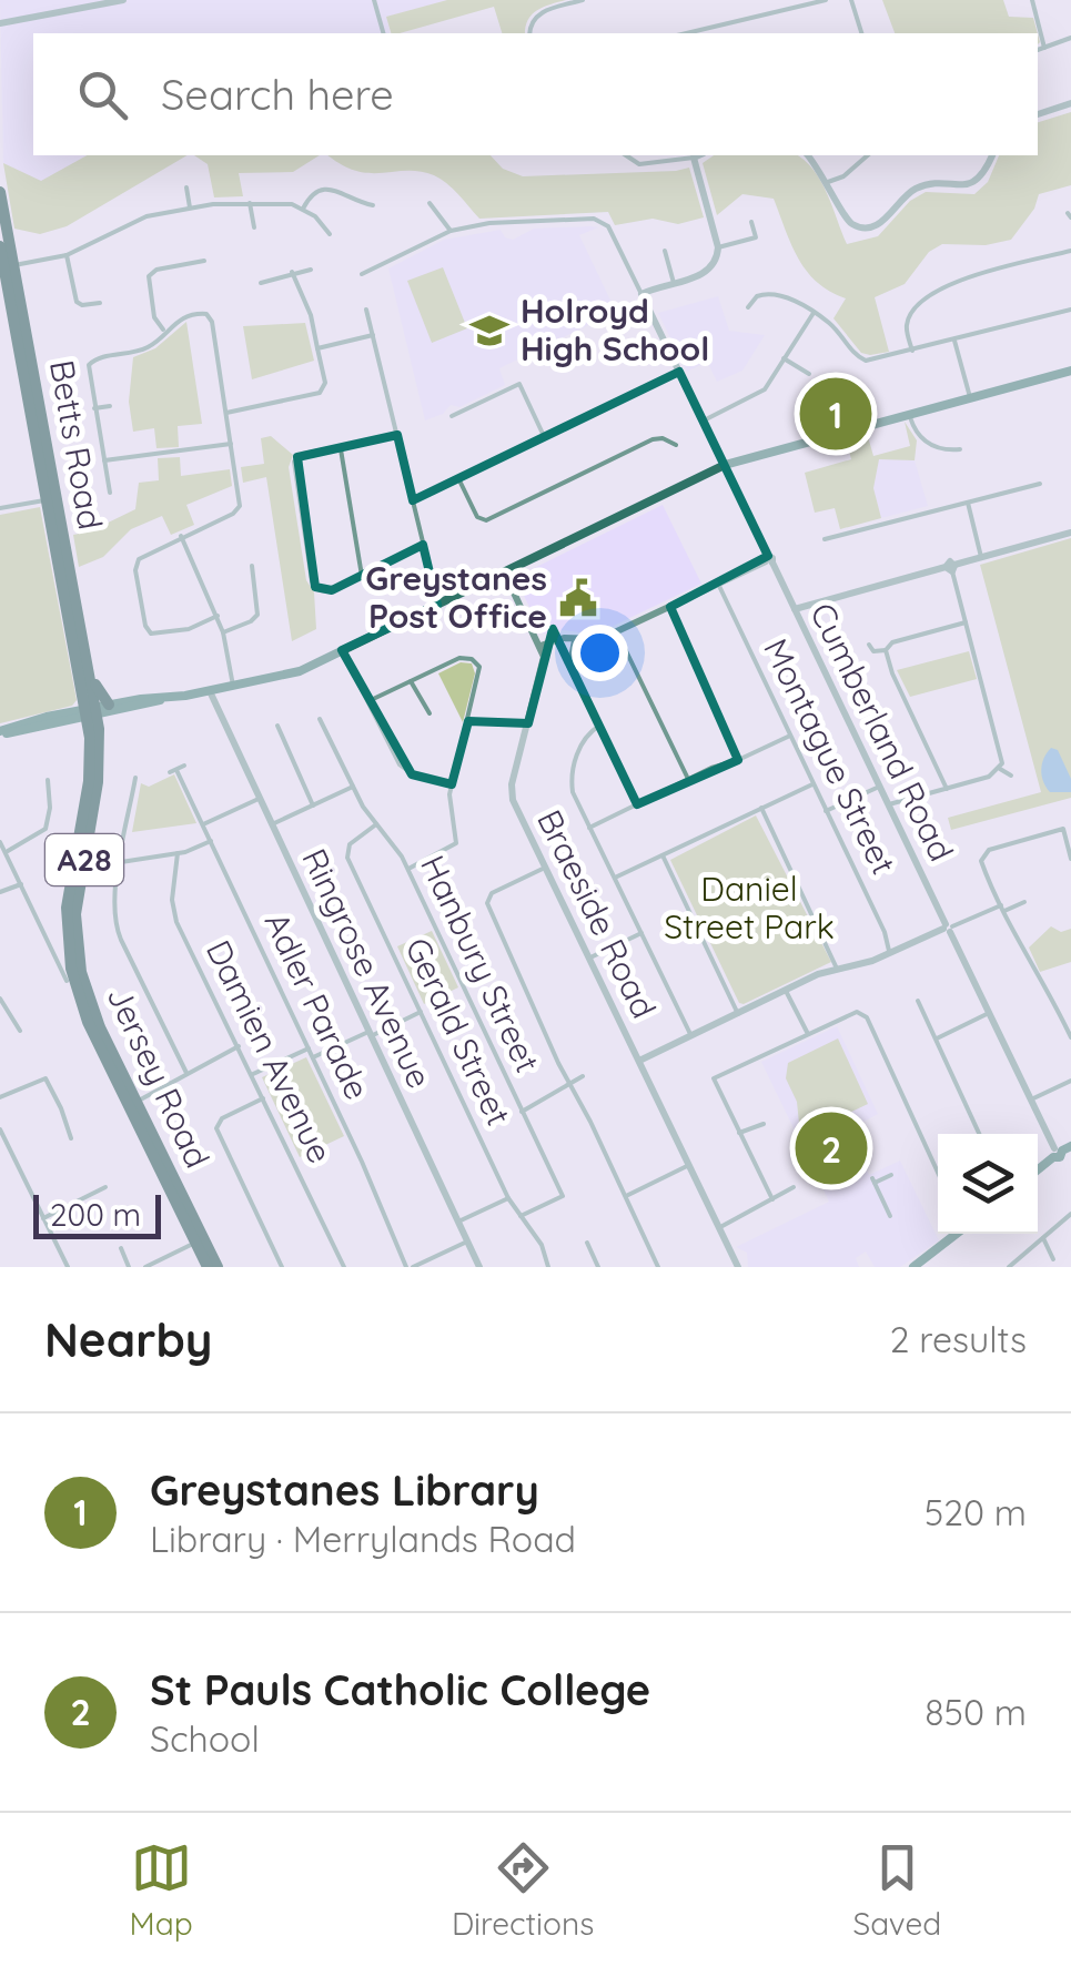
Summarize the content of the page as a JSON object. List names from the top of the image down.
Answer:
{
  "streets": {
    "highway": ["Betts Road", "A28", "Jersey Road"],
    "street": [
      "Cumberland Road",
      "Montague Street",
      "Braeside Road",
      "Hanbury Street",
      "Ringrose Avenue",
      "Adler Parade",
      "Gerald Street",
      "Damien Avenue"
    ]
  },
  "crossings": [
    ["Betts Road", "Jersey Road"],
    ["Hanbury Street", "Gerald Street"]
  ],
  "parks": ["Daniel Street Park"],
  "places": {
    "school or university": ["Holroyd High School"],
    "public building": ["Greystanes Post Office"]
  },
  "scale_bar": "200 m",
  "page": {
    "search": "Search here",
    "pins": ["1", "2"],
    "scale": "200 m",
    "heading": ["Nearby", "2 results"],
    "list": [
      {
        "mark": "1",
        "name": "Greystanes Library",
        "note": "Library · Merrylands Road",
        "value": "520 m"
      },
      {
        "mark": "2",
        "name": "St Pauls Catholic College",
        "note": "School",
        "value": "850 m"
      }
    ],
    "nav": ["Map", "Directions", "Saved"]
  }
}
